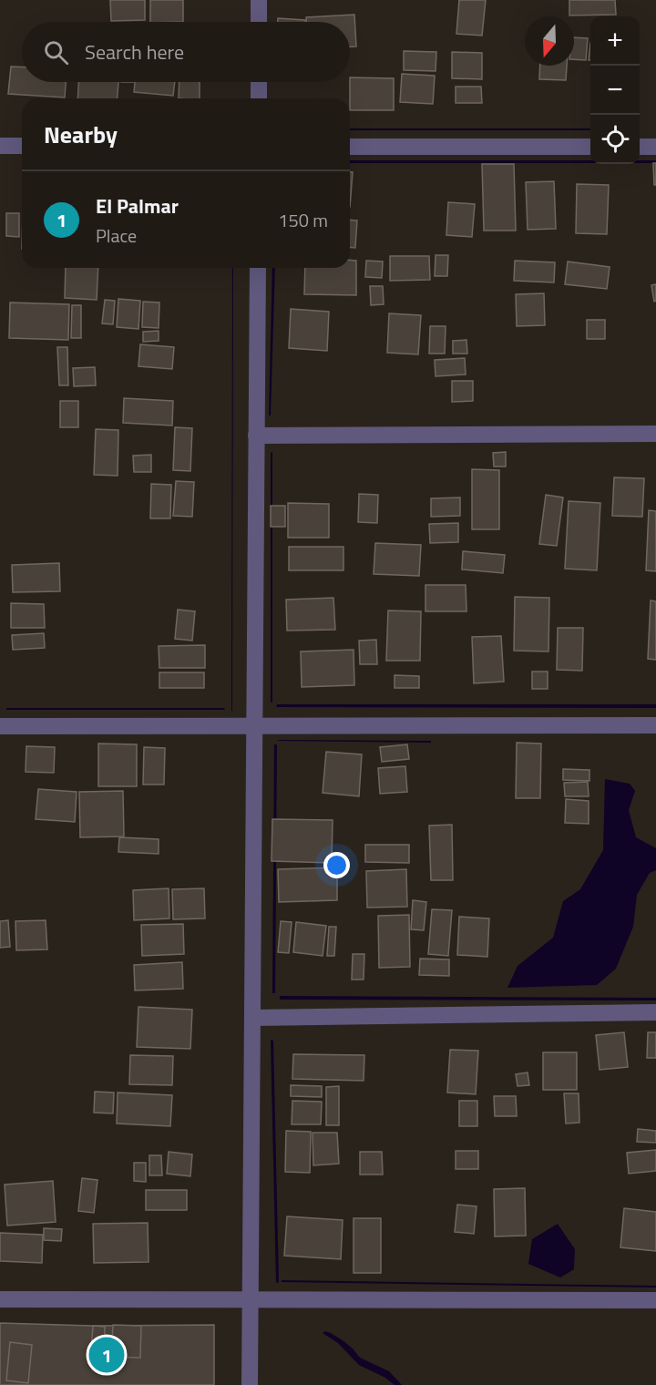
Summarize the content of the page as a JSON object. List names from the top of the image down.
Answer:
{
  "north": "bottom",
  "page": {
    "map_buttons": ["+", "−"],
    "search": "Search here",
    "heading": "Nearby",
    "list": [
      {
        "mark": "1",
        "name": "El Palmar",
        "note": "Place",
        "value": "150 m"
      }
    ],
    "pins": "1"
  }
}
